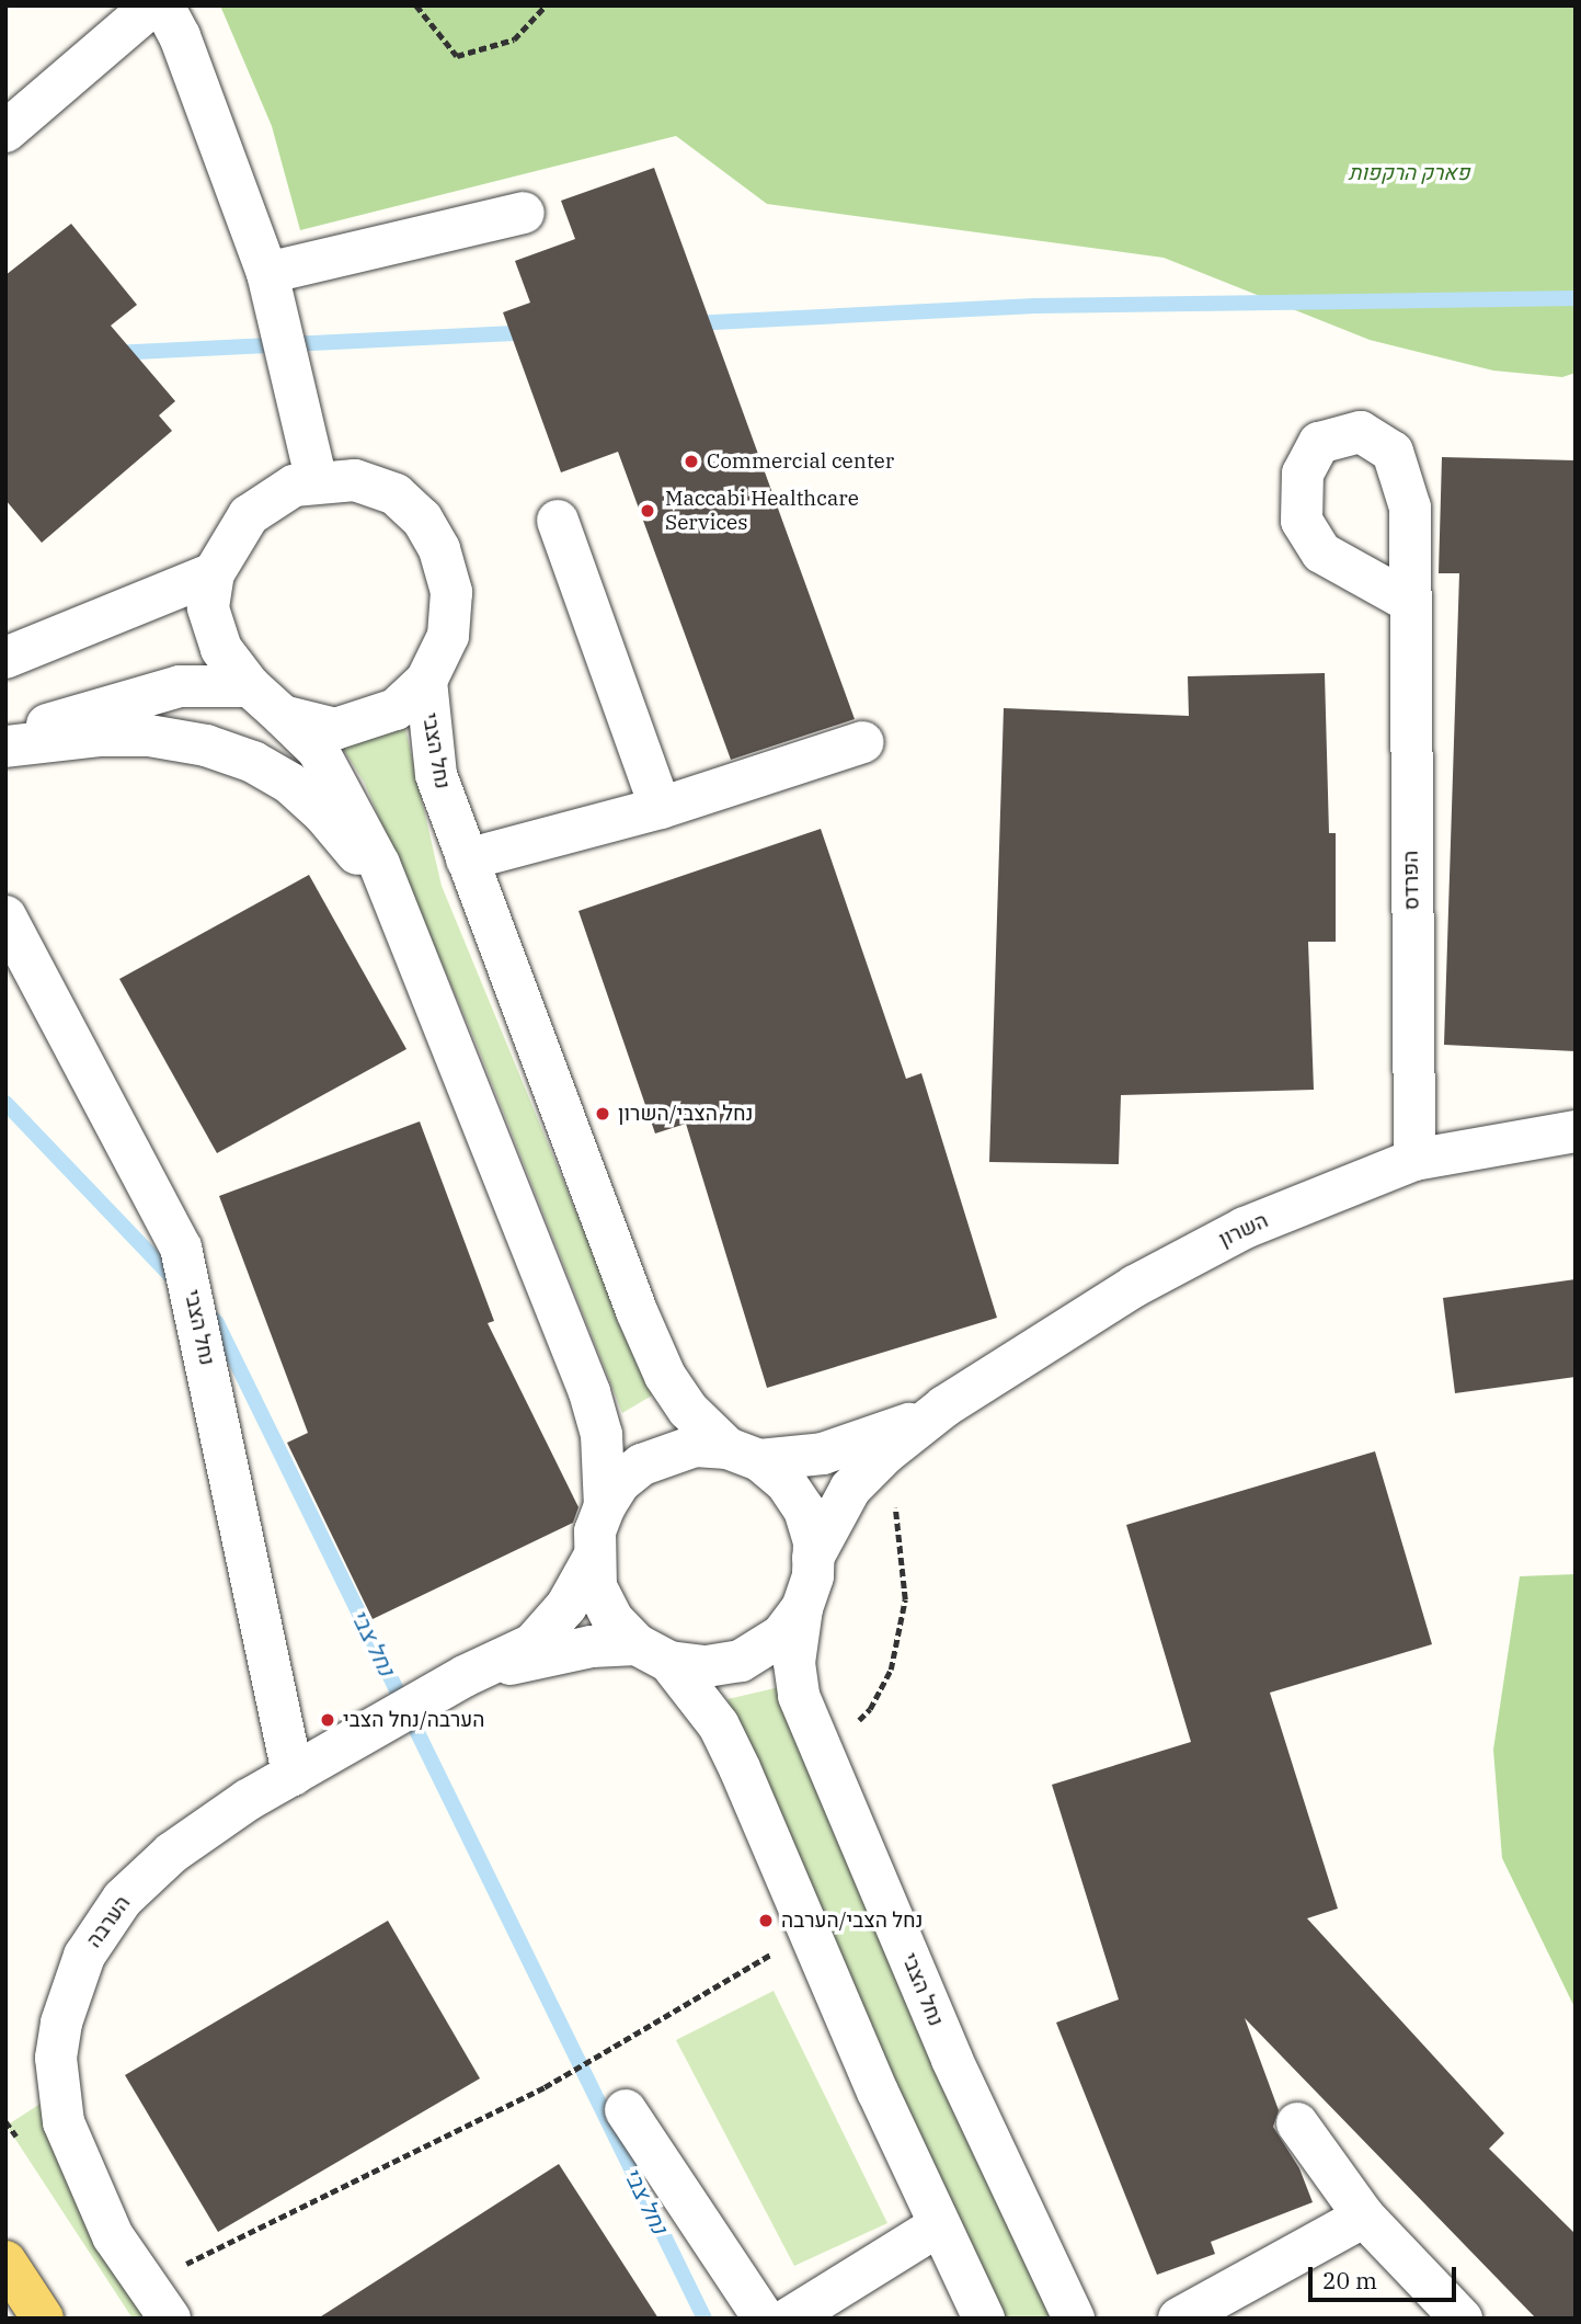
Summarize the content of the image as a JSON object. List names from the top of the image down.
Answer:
{
  "streets": {
    "street": [
      "נחל הצבי",
      "הפרדס",
      "השרון",
      "הערבה"
    ]
  },
  "crossings": [
    ["נחל הצבי", "השרון"],
    ["נחל הצבי", "הערבה"],
    ["הפרדס", "השרון"],
    ["השרון", "הערבה"]
  ],
  "water": ["נחל צבי"],
  "parks": ["פארק הרקפות"],
  "places": [
    "Commercial center",
    "Maccabi Healthcare Services",
    "נחל הצבי/השרון",
    "הערבה/נחל הצבי",
    "נחל הצבי/הערבה"
  ],
  "scale_bar": "20 m"
}
